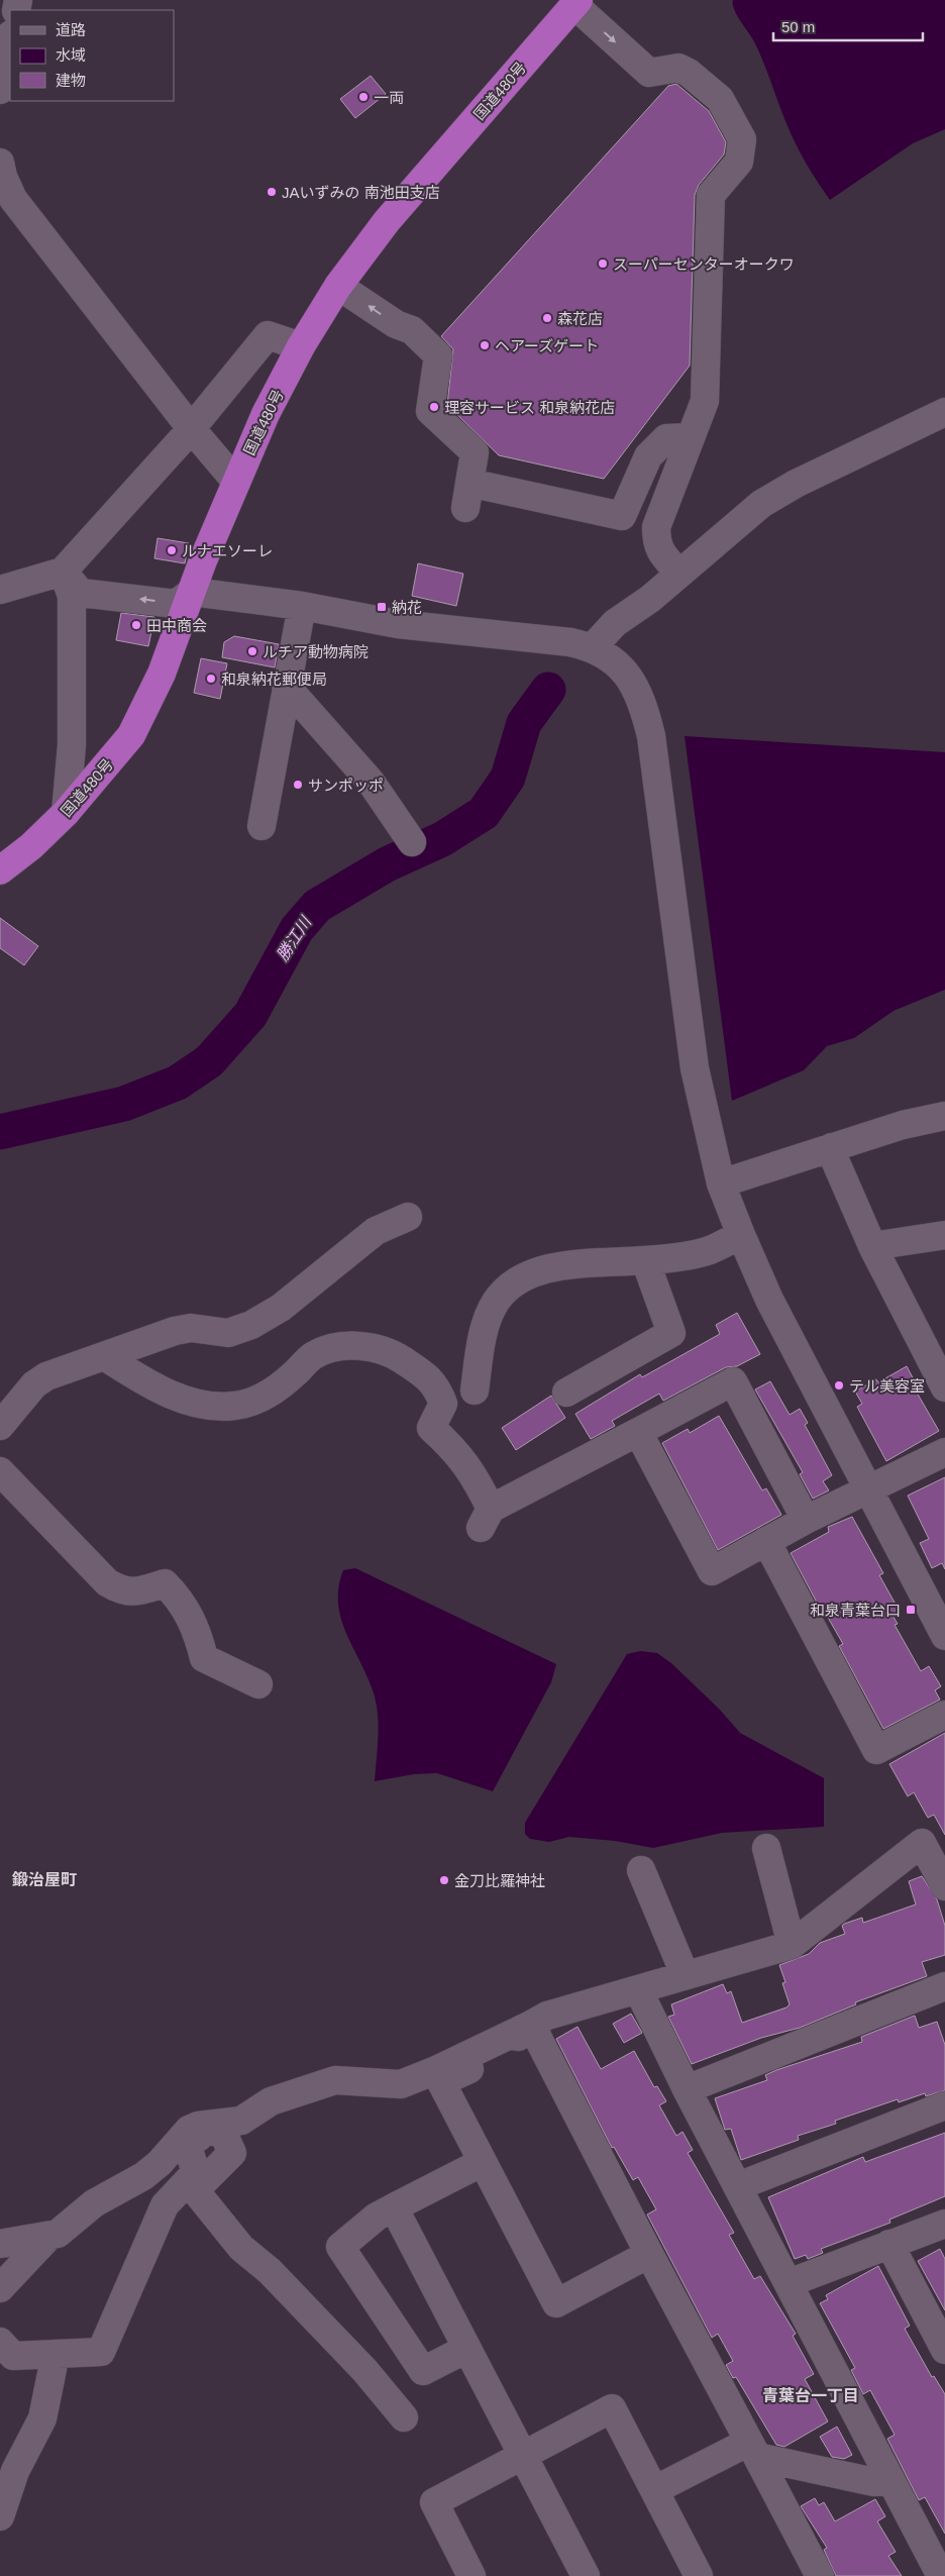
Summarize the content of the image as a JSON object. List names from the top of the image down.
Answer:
{
  "streets": {
    "highway": ["国道480号"]
  },
  "districts": ["鍛治屋町", "青葉台一丁目"],
  "water": ["勝江川"],
  "places": {
    "other": [
      "一両",
      "JAいずみの 南池田支店",
      "スーパーセンターオークワ",
      "森花店",
      "ヘアーズゲート",
      "理容サービス 和泉納花店",
      "ルナエソーレ",
      "田中商会",
      "ルチア動物病院",
      "和泉納花郵便局",
      "サンポッポ",
      "テル美容室",
      "金刀比羅神社"
    ],
    "transit": ["納花", "和泉青葉台口"]
  },
  "legend": ["道路", "水域", "建物"],
  "scale_bar": "50 m"
}
